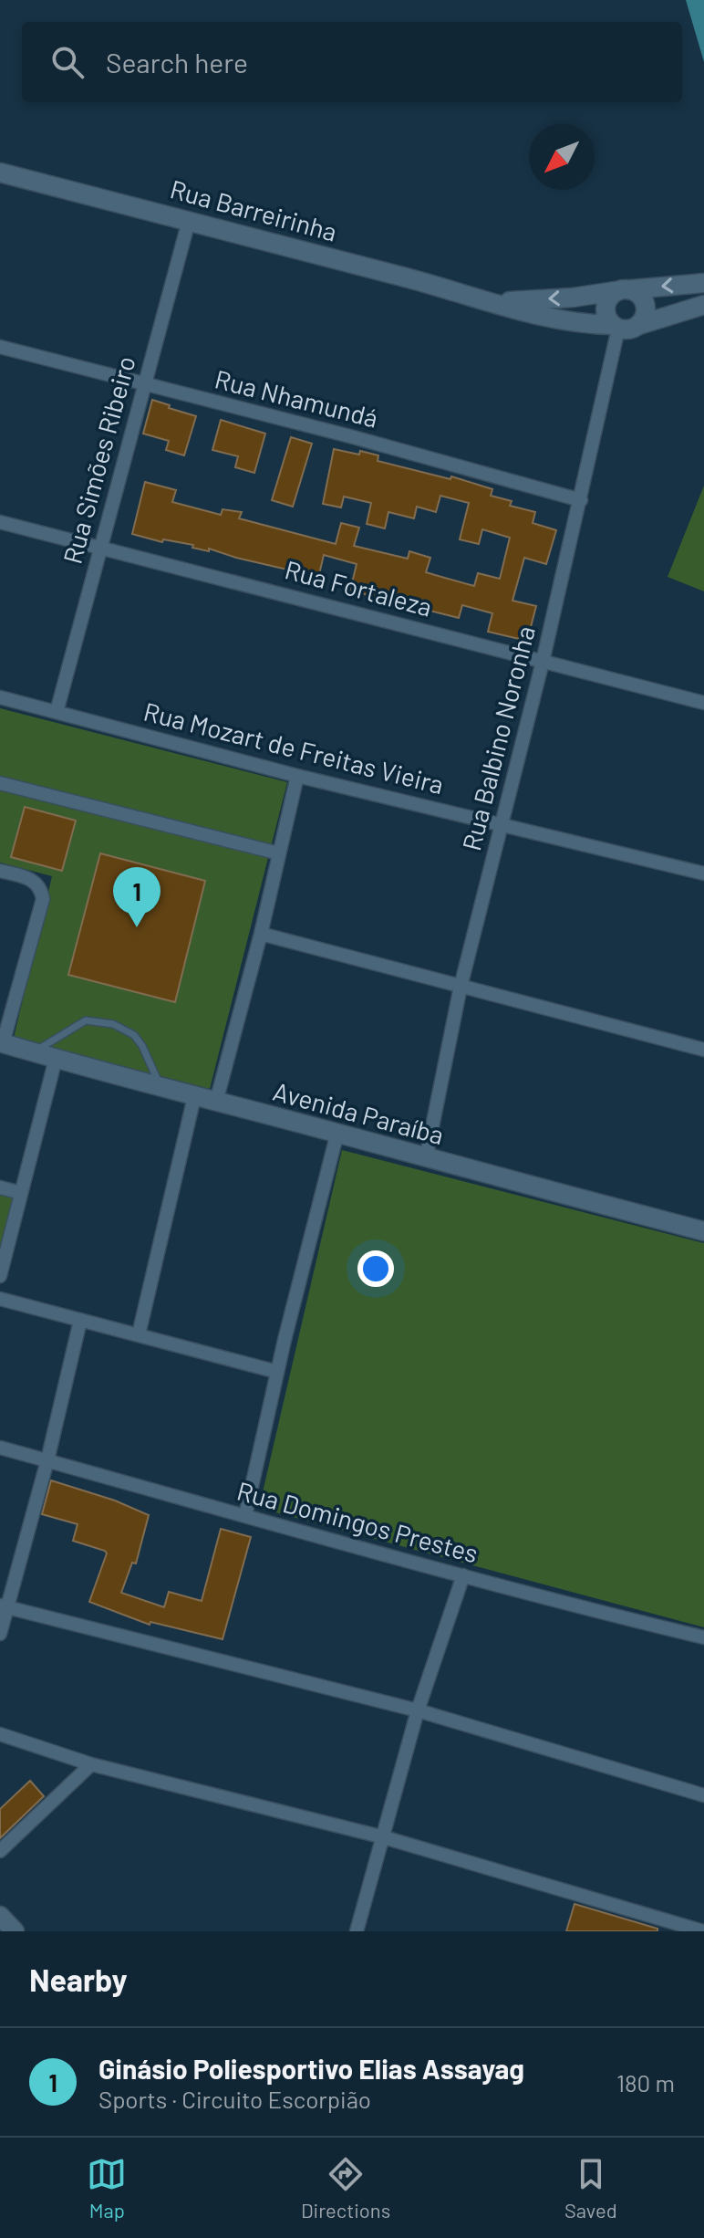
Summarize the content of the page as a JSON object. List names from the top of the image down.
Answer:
{
  "streets": {
    "street": [
      "Rua Barreirinha",
      "Rua Nhamundá",
      "Rua Simões Ribeiro",
      "Rua Fortaleza",
      "Rua Balbino Noronha",
      "Rua Mozart de Freitas Vieira",
      "Avenida Paraíba",
      "Rua Domingos Prestes"
    ]
  },
  "crossings": [
    ["Rua Barreirinha", "Rua Simões Ribeiro"],
    ["Rua Barreirinha", "Rua Balbino Noronha"],
    ["Rua Nhamundá", "Rua Simões Ribeiro"],
    ["Rua Nhamundá", "Rua Balbino Noronha"],
    ["Rua Simões Ribeiro", "Rua Fortaleza"],
    ["Rua Simões Ribeiro", "Rua Mozart de Freitas Vieira"],
    ["Rua Fortaleza", "Rua Balbino Noronha"],
    ["Rua Balbino Noronha", "Rua Mozart de Freitas Vieira"],
    ["Rua Balbino Noronha", "Avenida Paraíba"]
  ],
  "north": "bottom left",
  "page": {
    "search": "Search here",
    "pins": "1",
    "heading": "Nearby",
    "list": [
      {
        "mark": "1",
        "name": "Ginásio Poliesportivo Elias Assayag",
        "note": "Sports · Circuito Escorpião",
        "value": "180 m"
      }
    ],
    "nav": ["Map", "Directions", "Saved"]
  }
}
